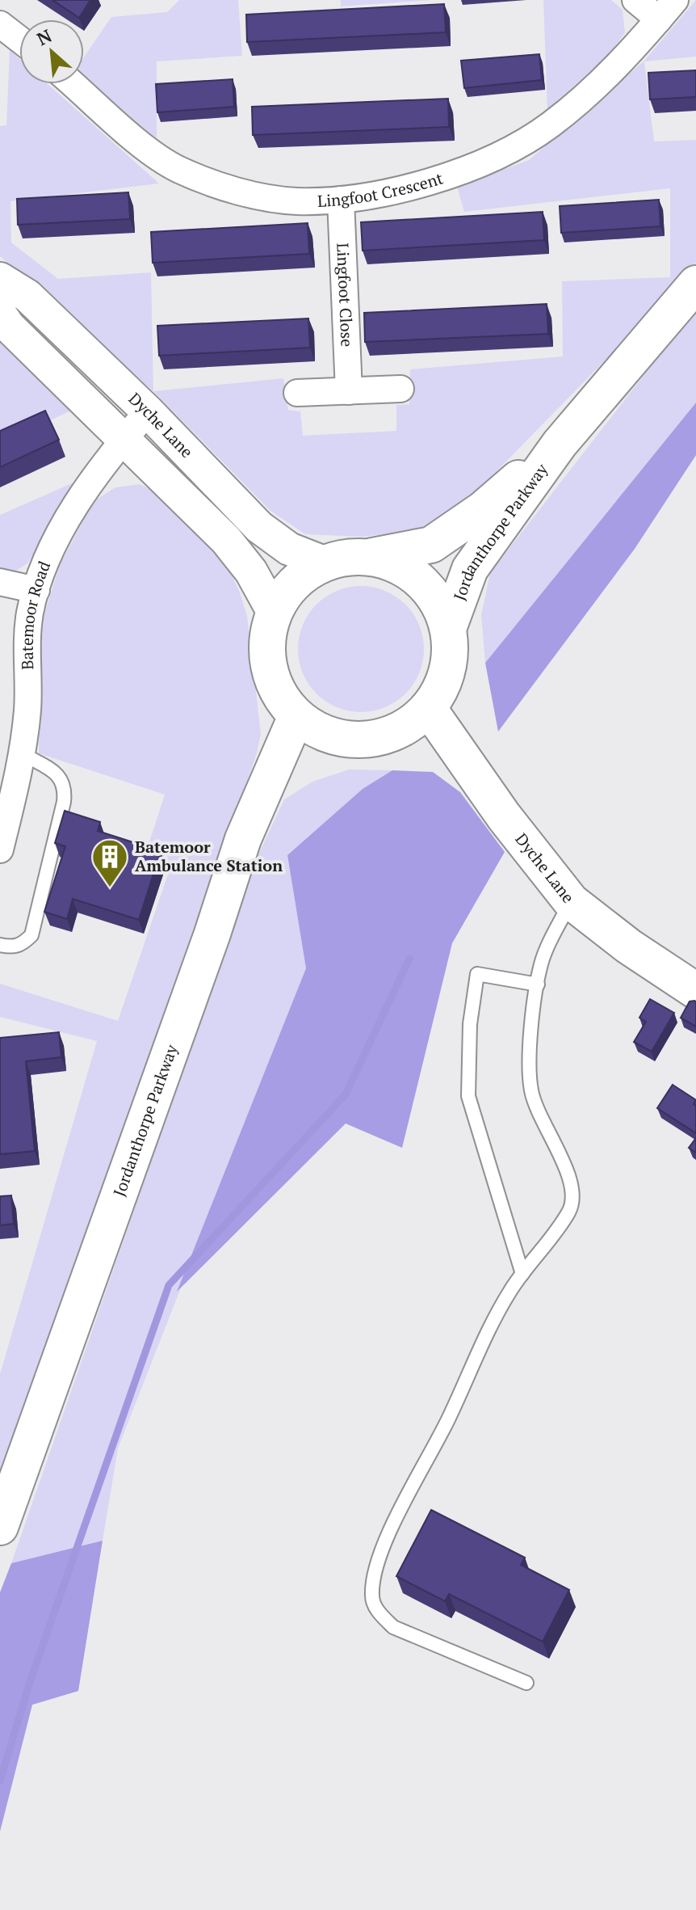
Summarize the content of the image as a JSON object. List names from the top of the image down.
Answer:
{
  "streets": {
    "main road": ["Dyche Lane", "Jordanthorpe Parkway"],
    "street": ["Lingfoot Crescent", "Lingfoot Close", "Batemoor Road"]
  },
  "crossings": [
    ["Lingfoot Crescent", "Lingfoot Close"],
    ["Dyche Lane", "Jordanthorpe Parkway"],
    ["Dyche Lane", "Batemoor Road"]
  ],
  "places": {
    "building": ["Batemoor Ambulance Station"]
  },
  "north": "top left"
}
